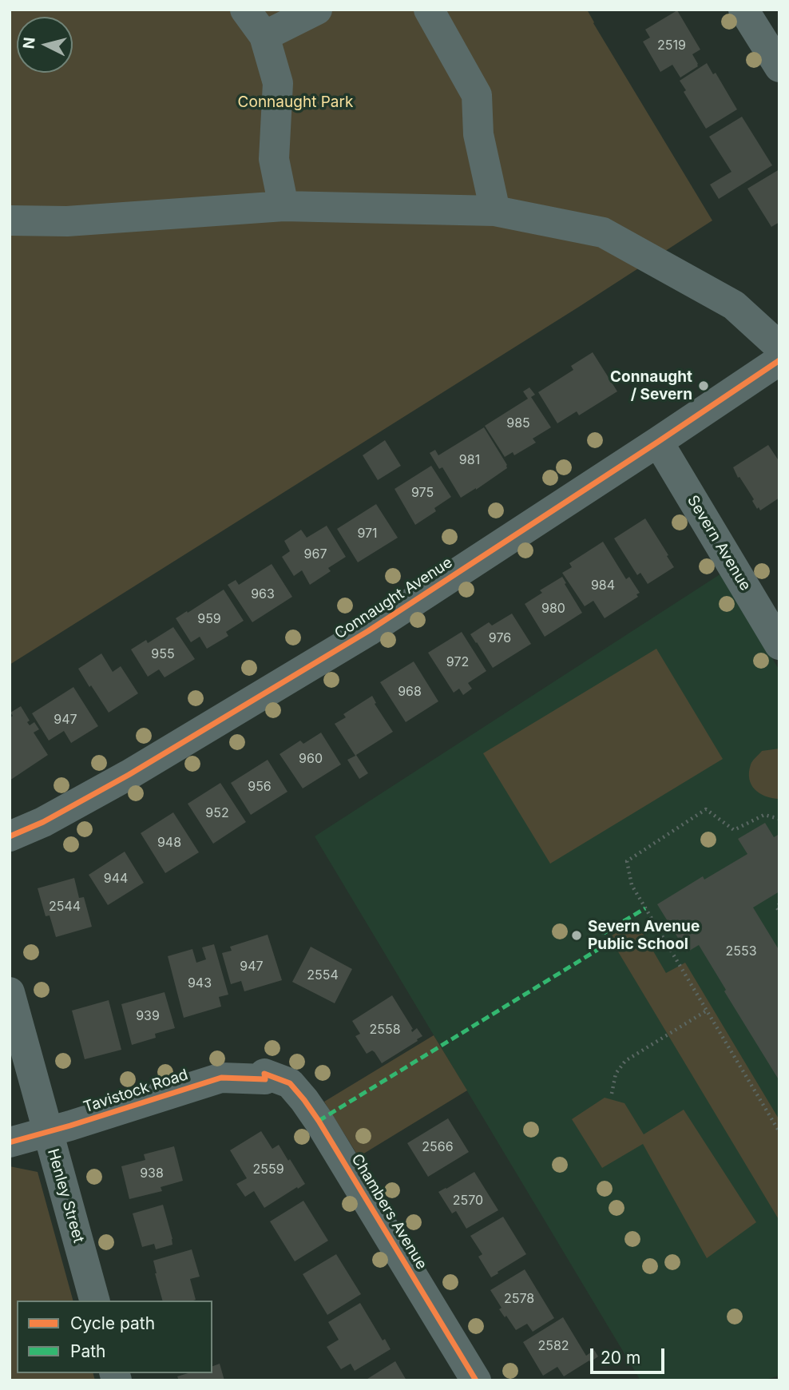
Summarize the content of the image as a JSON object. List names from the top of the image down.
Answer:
{
  "streets": {
    "street": [
      "Severn Avenue",
      "Connaught Avenue",
      "Tavistock Road",
      "Henley Street",
      "Chambers Avenue"
    ]
  },
  "crossings": [
    ["Severn Avenue", "Connaught Avenue"],
    ["Tavistock Road", "Henley Street"],
    ["Tavistock Road", "Chambers Avenue"]
  ],
  "parks": ["Connaught Park"],
  "places": ["Connaught / Severn", "Severn Avenue Public School"],
  "house_numbers": [
    "2519",
    "985",
    "981",
    "975",
    "971",
    "967",
    "984",
    "963",
    "980",
    "959",
    "976",
    "955",
    "972",
    "968",
    "947",
    "960",
    "956",
    "952",
    "948",
    "944",
    "2544",
    "2553",
    "947",
    "2554",
    "943",
    "939",
    "2558",
    "2566",
    "2559",
    "938",
    "2570",
    "2578",
    "2582"
  ],
  "legend": ["Cycle path", "Path"],
  "scale_bar": "20 m",
  "north": "left"
}
